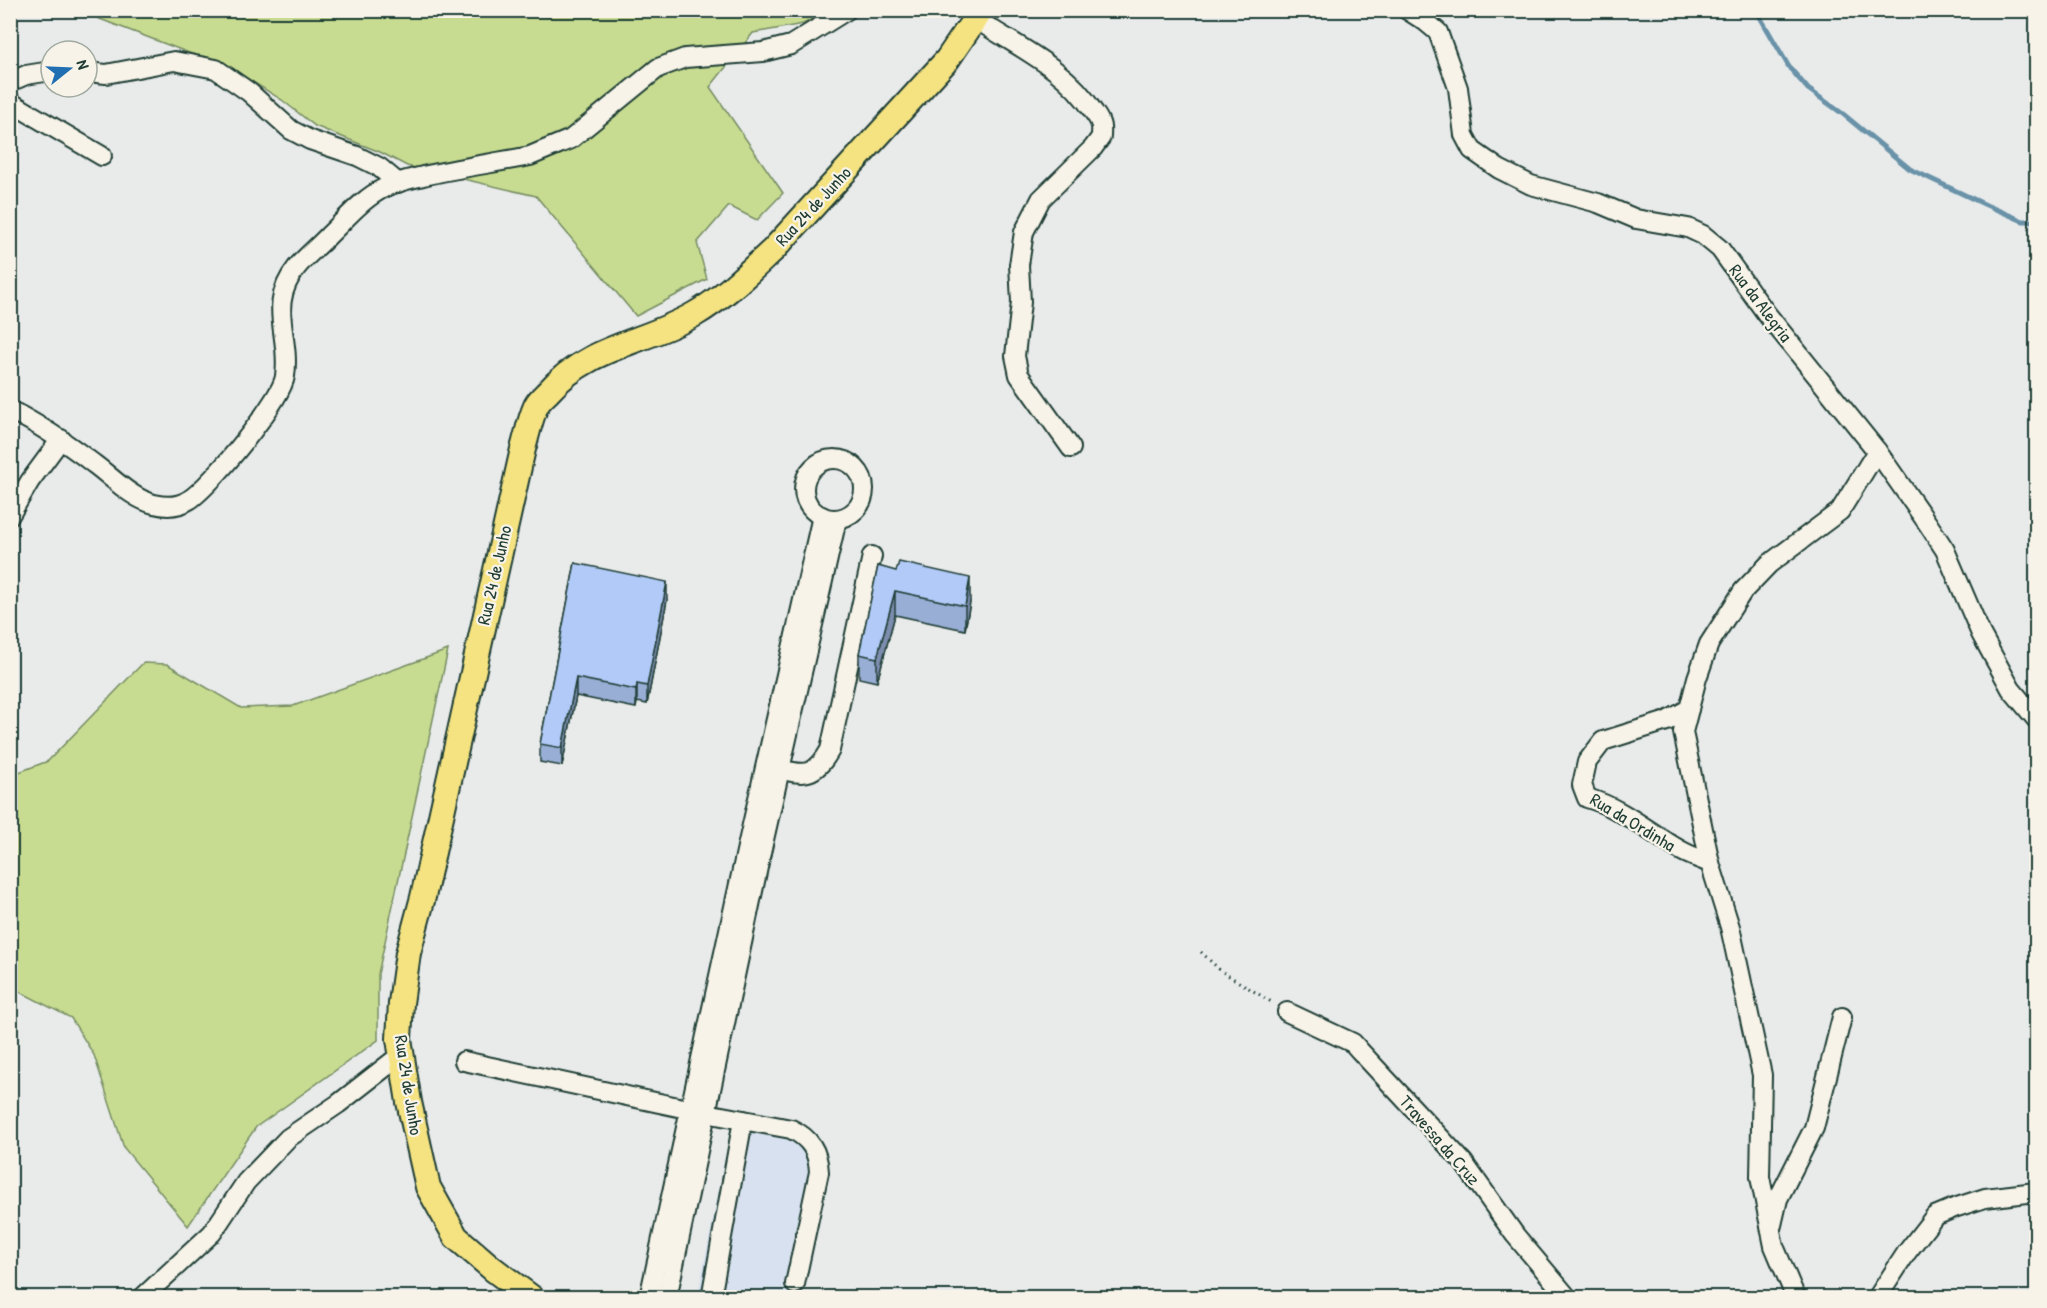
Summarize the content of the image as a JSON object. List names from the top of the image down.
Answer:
{
  "streets": {
    "main road": ["Rua 24 de Junho"],
    "street": ["Rua da Alegria", "Rua da Ordinha", "Travessa da Cruz"]
  },
  "north": "right"
}
